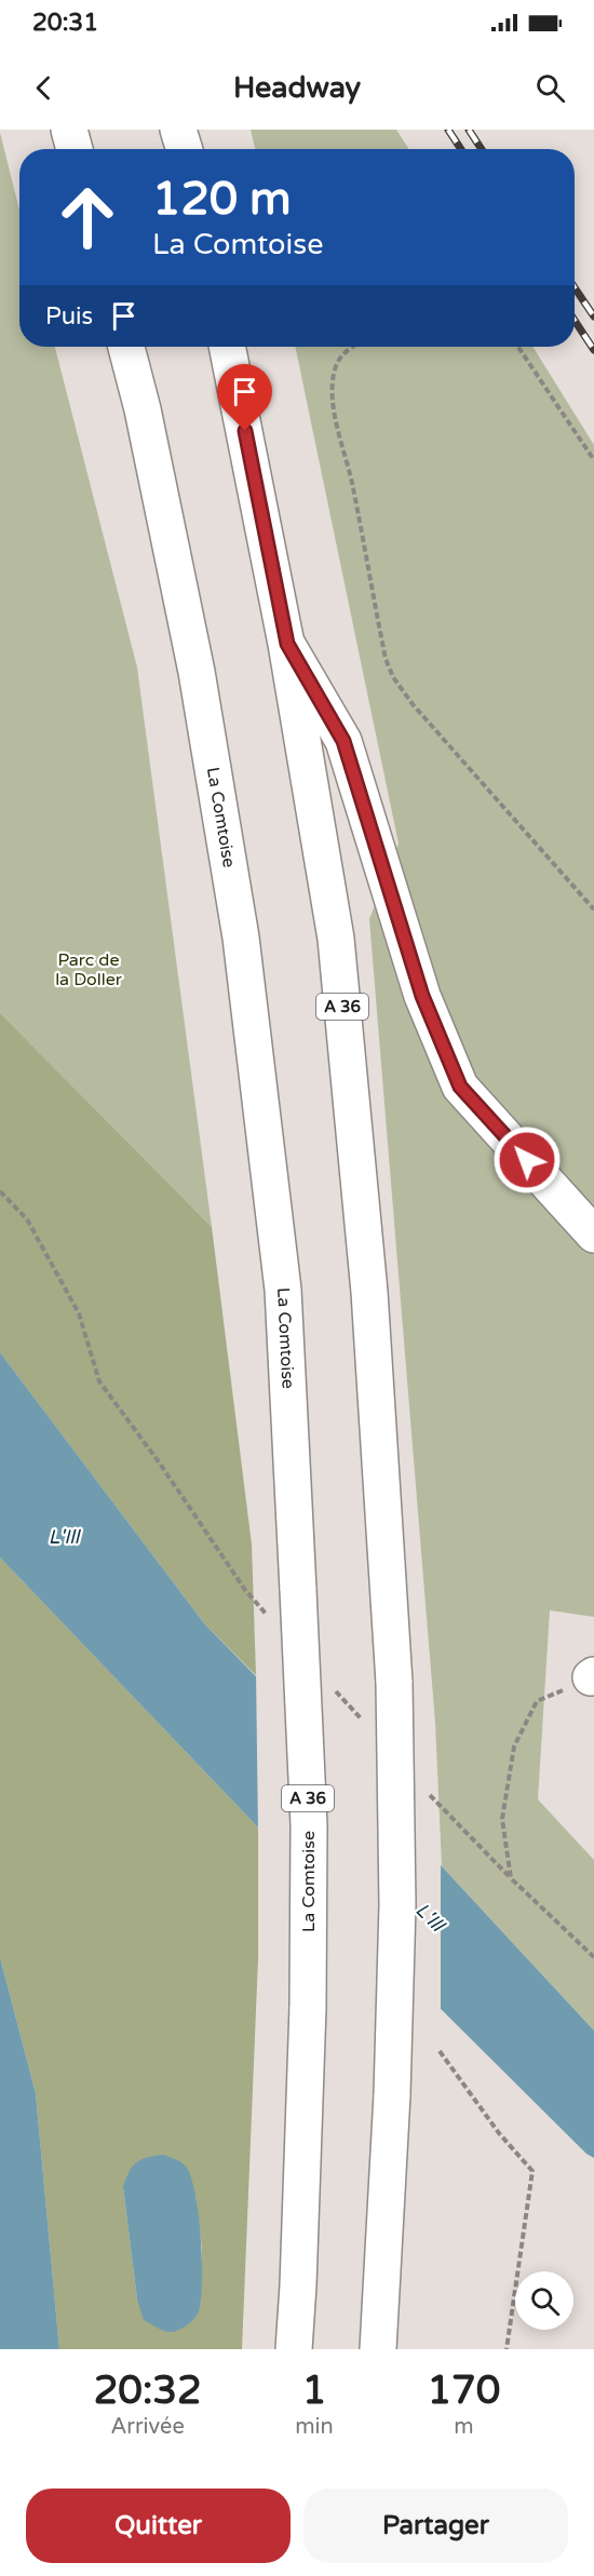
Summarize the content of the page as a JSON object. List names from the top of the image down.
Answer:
{
  "streets": {
    "main road": ["La Comtoise", "A 36"]
  },
  "water": ["L'Ill"],
  "parks": ["Parc de la Doller"],
  "page": {
    "status": "20:31",
    "header": "Headway",
    "turn": ["120 m", "La Comtoise"],
    "then": "Puis",
    "eta": [
      "20:32",
      "Arrivée",
      "1",
      "min",
      "170",
      "m"
    ],
    "buttons": ["Quitter", "Partager"]
  }
}
